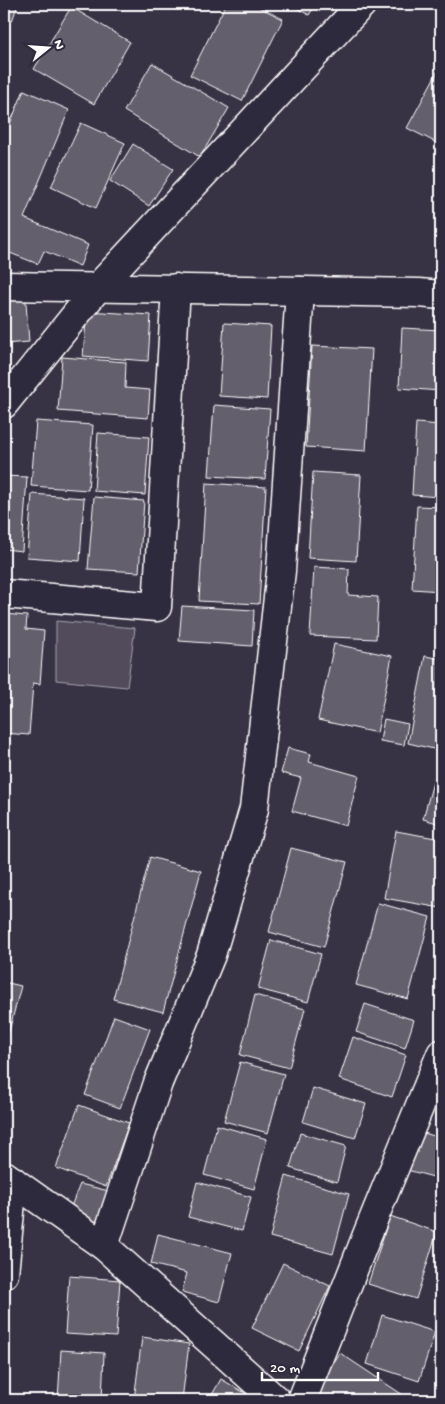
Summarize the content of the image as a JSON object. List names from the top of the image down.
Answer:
{
  "scale_bar": "20 m",
  "north": "right"
}
